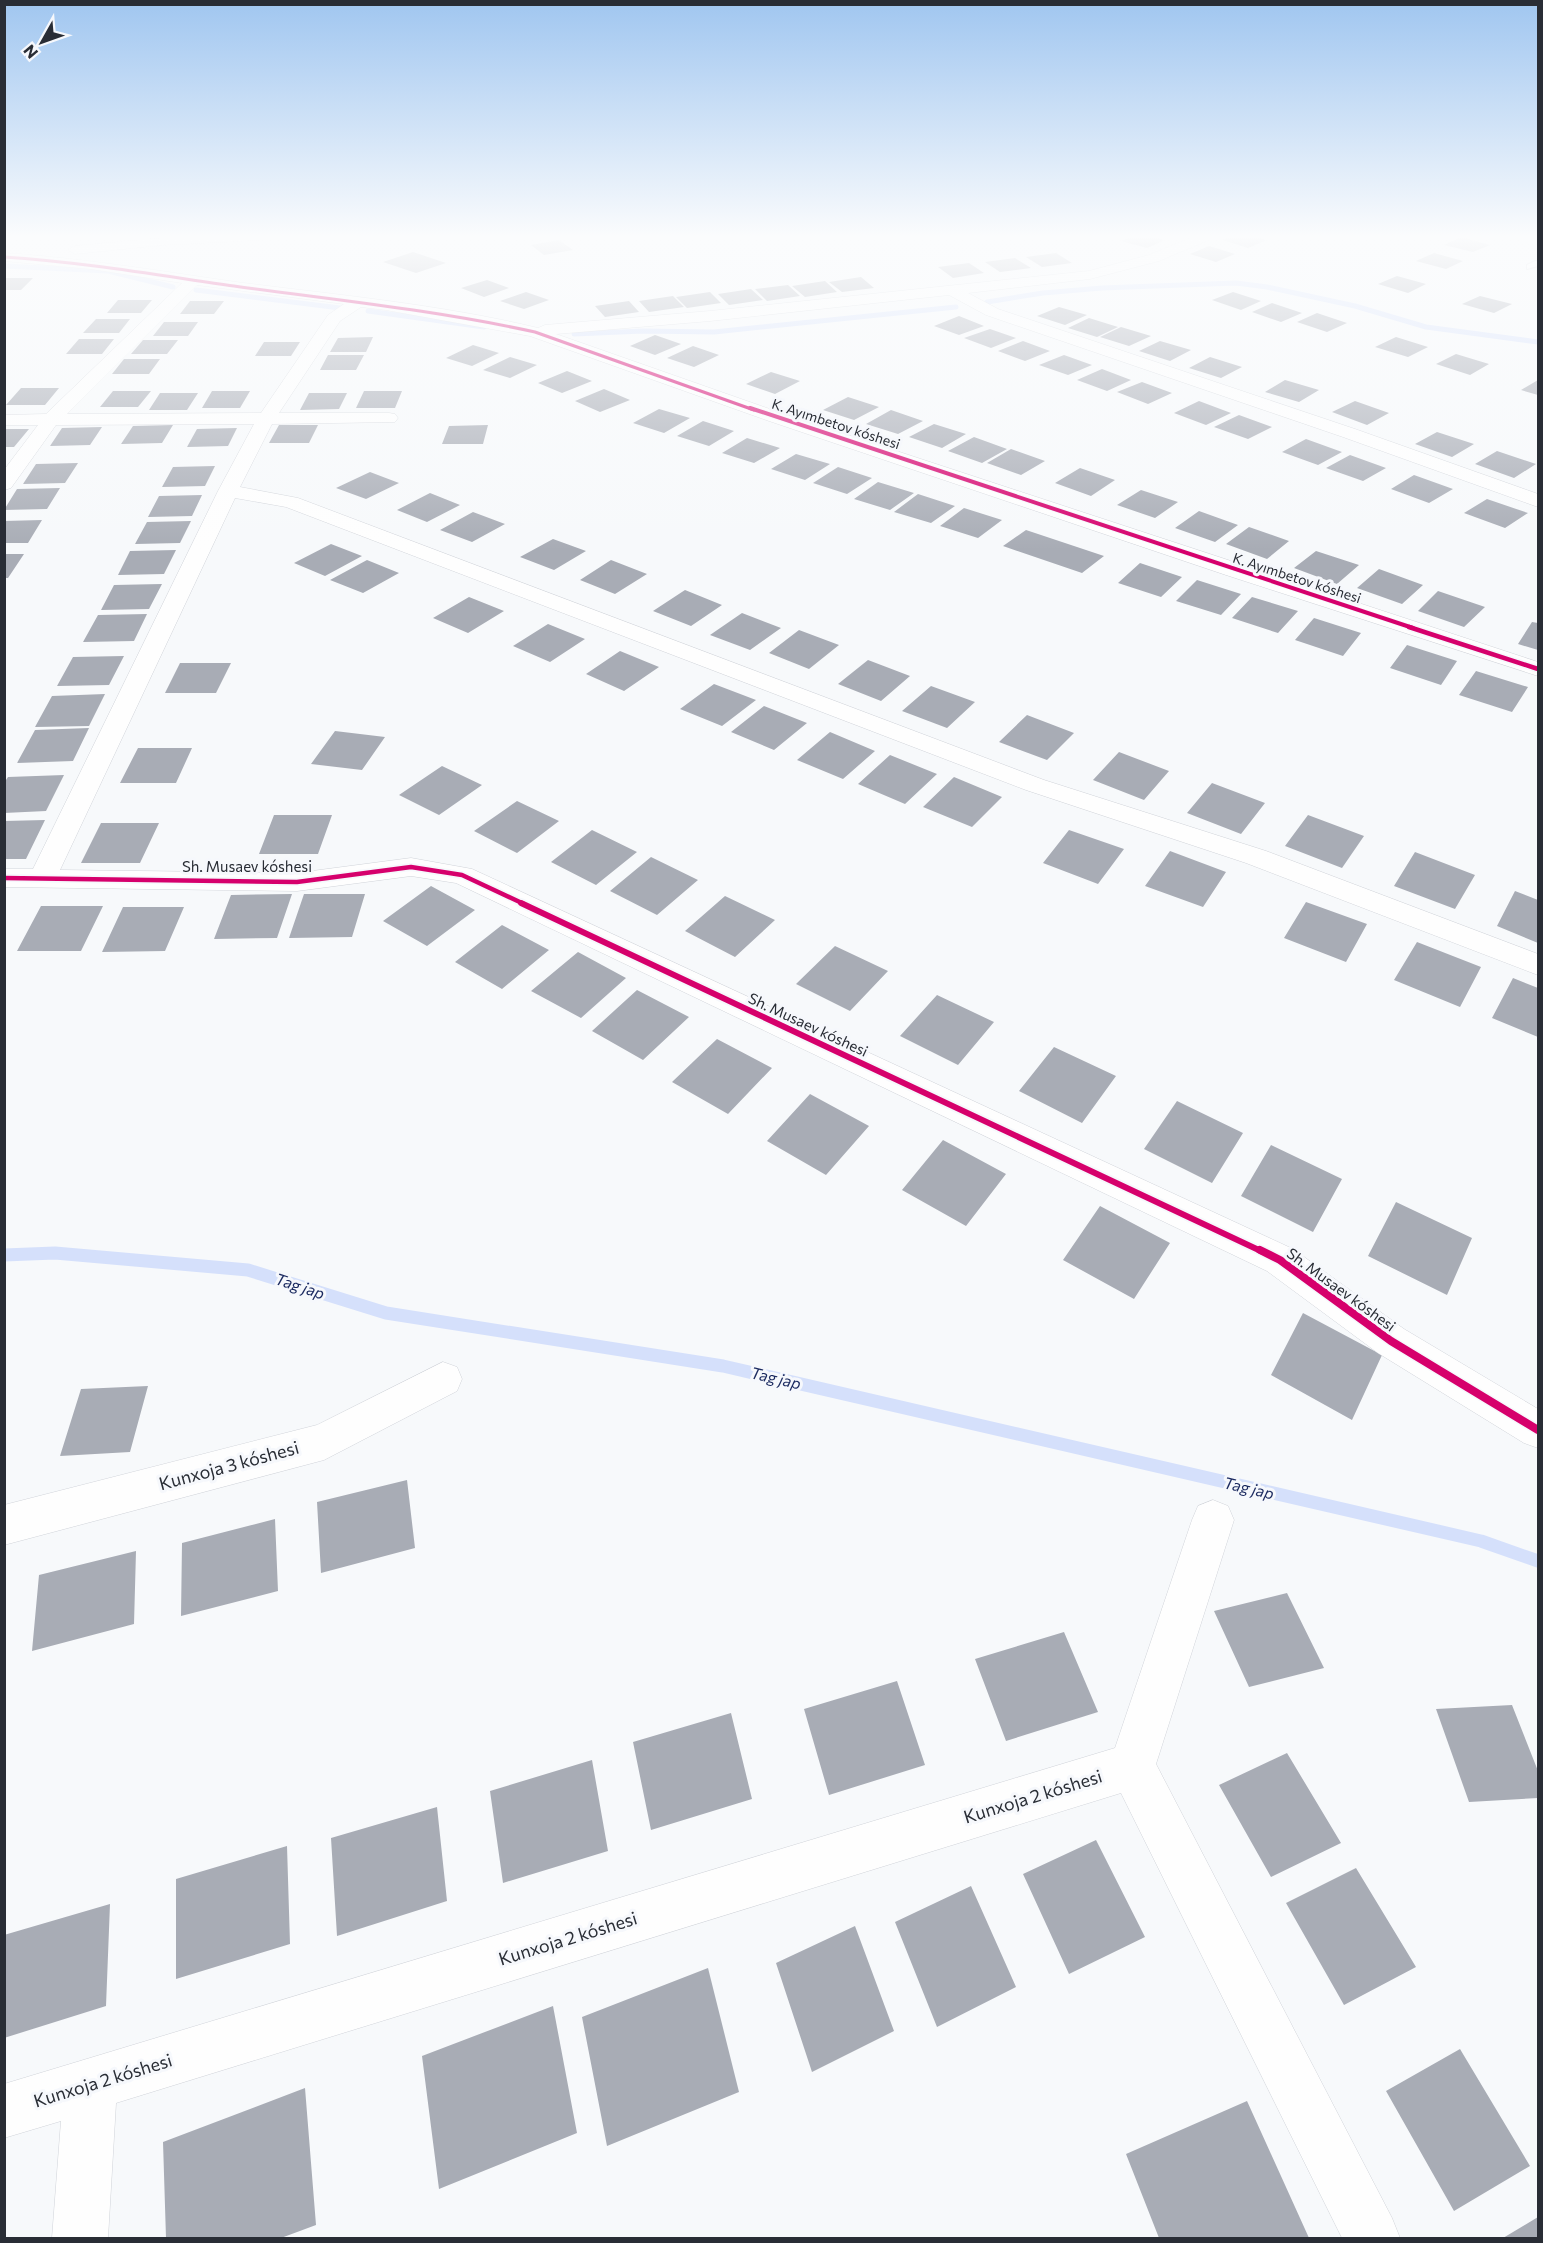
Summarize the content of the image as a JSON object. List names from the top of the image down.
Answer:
{
  "streets": {
    "street": [
      "K. Ayımbetov kóshesi",
      "Sh. Musaev kóshesi",
      "Kunxoja 3 kóshesi",
      "Kunxoja 2 kóshesi"
    ]
  },
  "water": ["Tag jap"],
  "north": "bottom left"
}
